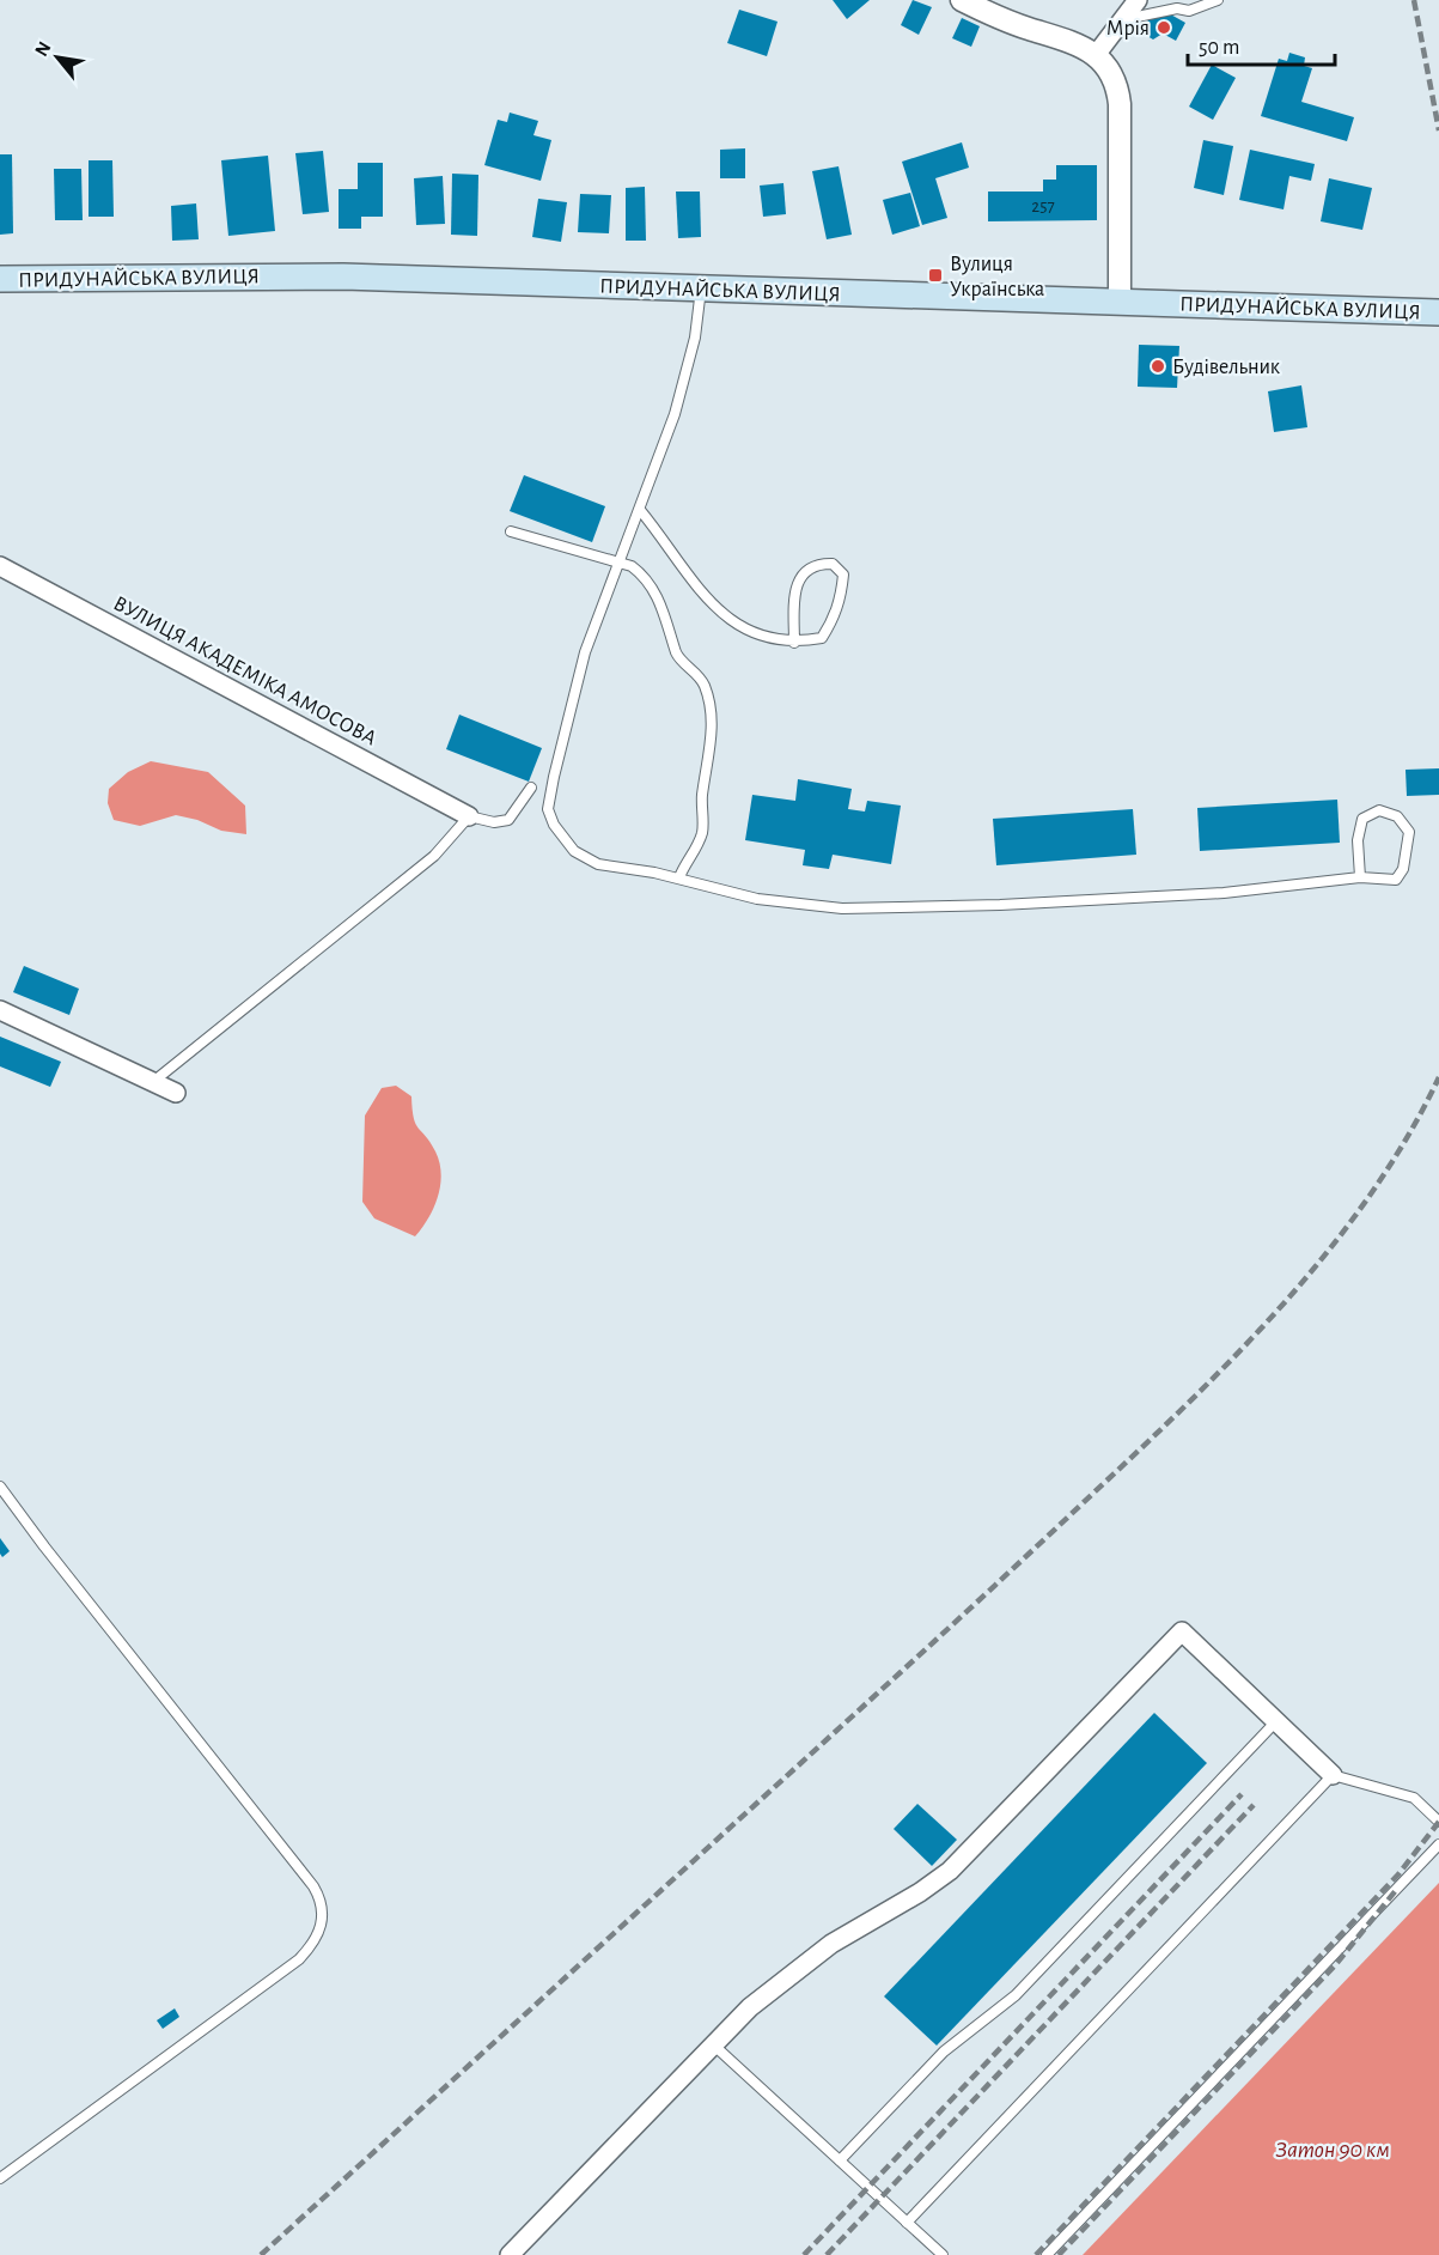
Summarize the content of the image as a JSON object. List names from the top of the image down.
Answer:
{
  "streets": {
    "main road": ["ПРИДУНАЙСЬКА ВУЛИЦЯ"],
    "street": ["ВУЛИЦЯ АКАДЕМІКА АМОСОВА"]
  },
  "water": ["Затон 90 км"],
  "places": {
    "other": ["Мрія", "Будівельник"],
    "transit": ["Вулиця Українська"]
  },
  "house_numbers": ["257"],
  "scale_bar": "50 m",
  "north": "top left"
}
